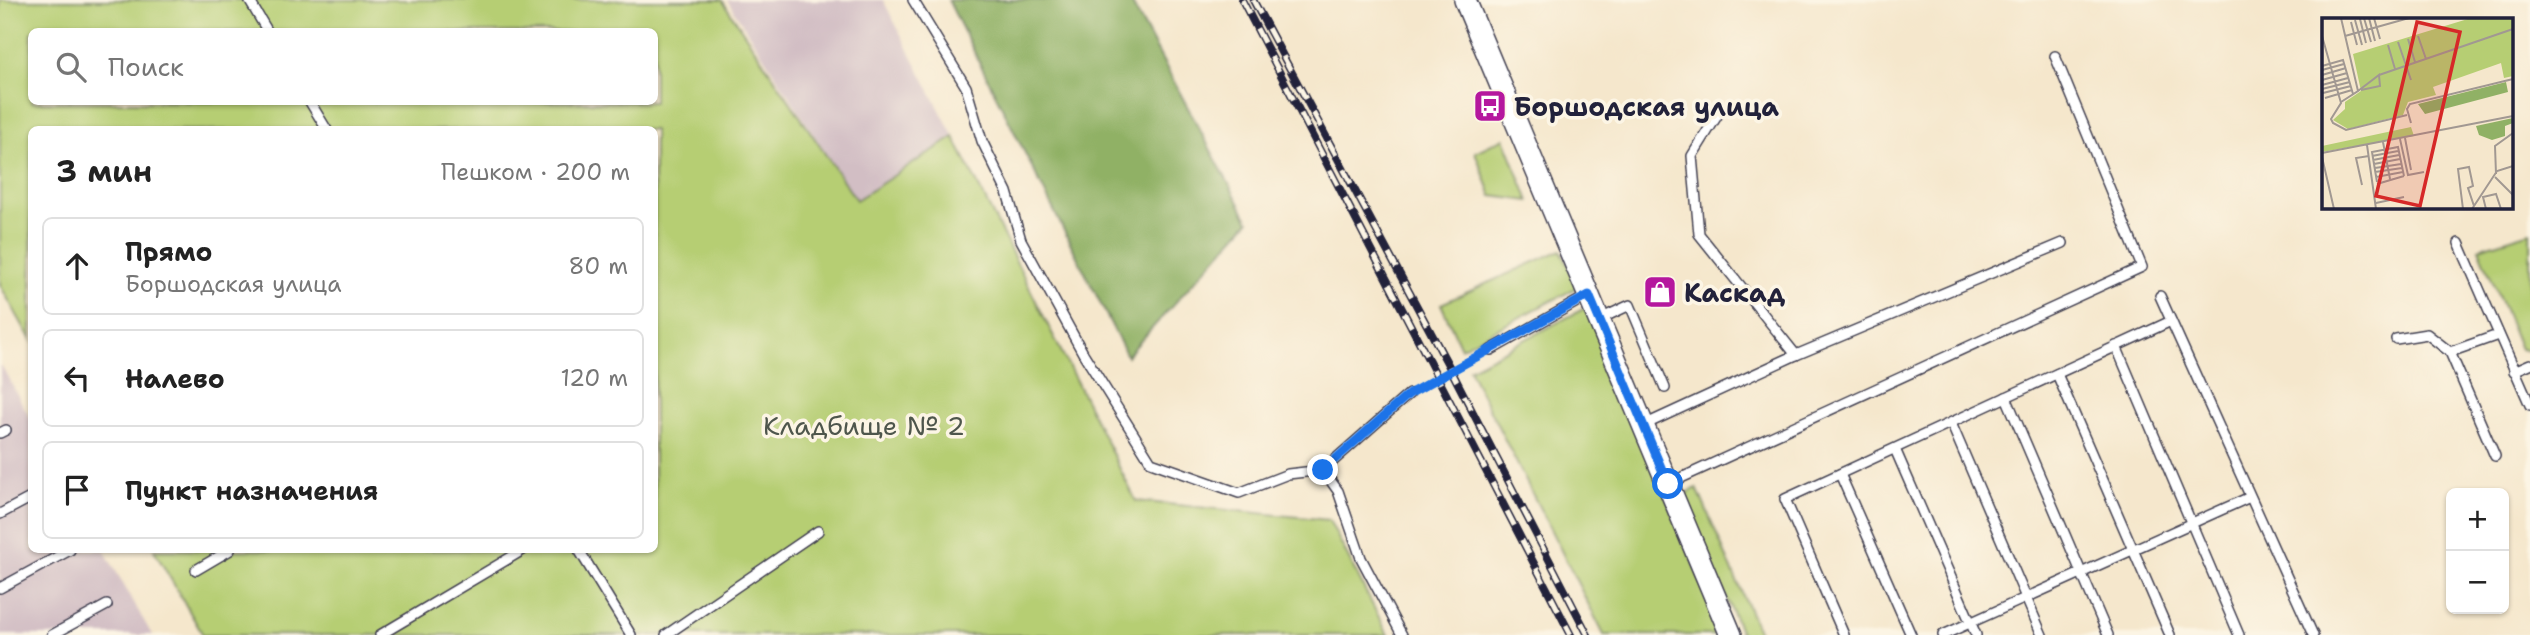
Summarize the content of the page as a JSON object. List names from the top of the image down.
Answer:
{
  "parks": ["Кладбище № 2"],
  "places": {
    "bus stop": ["Боршодская улица"],
    "shop": ["Каскад"]
  },
  "page": {
    "search": "Поиск",
    "heading": ["3 мин", "Пешком · 200 m"],
    "list": [
      ["Прямо", "Боршодская улица", "80 m"],
      ["Налево", "120 m"],
      "Пункт назначения"
    ],
    "map_buttons": ["+", "−"]
  }
}
